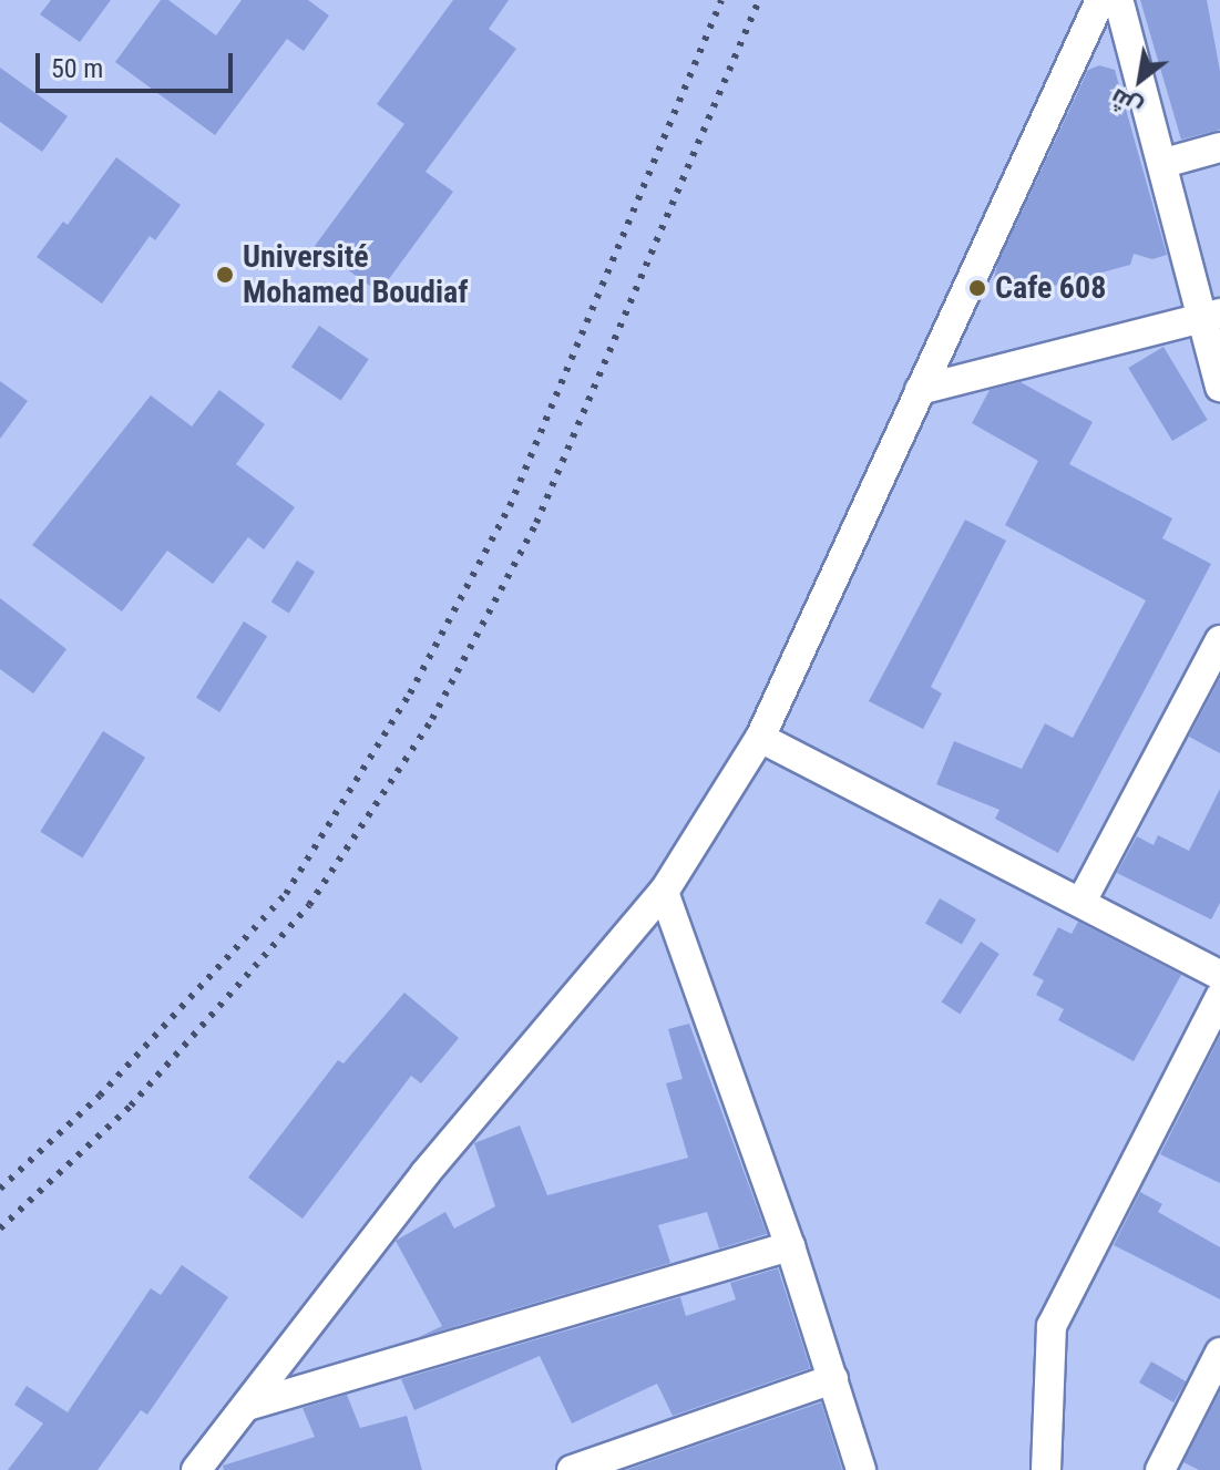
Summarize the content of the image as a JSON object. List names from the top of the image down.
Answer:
{
  "places": ["Université Mohamed Boudiaf", "Cafe 608"],
  "scale_bar": "50 m",
  "north": "bottom left"
}
